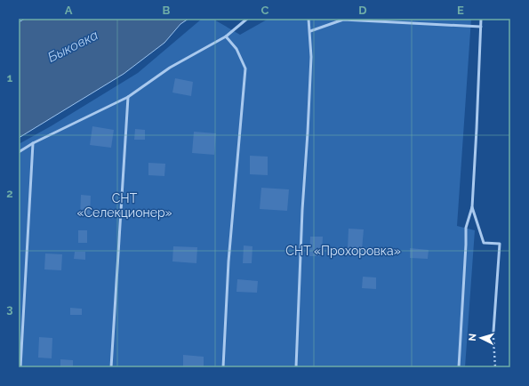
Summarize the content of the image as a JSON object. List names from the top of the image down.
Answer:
{
  "water": ["Быковка"],
  "parks": ["СНТ «Селекционер»", "СНТ «Прохоровка»"],
  "north": "left",
  "grid": {
    "columns": [
      "A",
      "B",
      "C",
      "D",
      "E"
    ],
    "rows": ["1", "2", "3"]
  }
}
